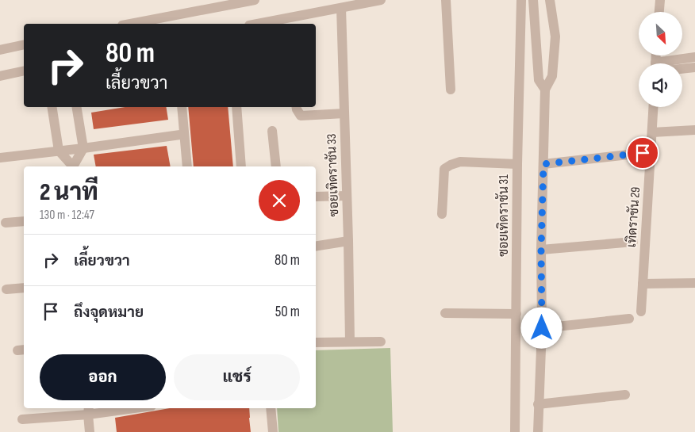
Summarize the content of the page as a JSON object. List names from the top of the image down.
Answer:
{
  "streets": {
    "street": ["ซอยเทิดราชัน 33", "ซอยเทิดราชัน 31", "เทิดราชัน 29"]
  },
  "north": "bottom right",
  "page": {
    "turn": ["80 m", "เลี้ยวขวา"],
    "heading": ["2 นาที", "130 m · 12:47"],
    "list": [
      {
        "name": "เลี้ยวขวา",
        "value": "80 m"
      },
      {
        "name": "ถึงจุดหมาย",
        "value": "50 m"
      }
    ],
    "buttons": ["ออก", "แชร์"]
  }
}
